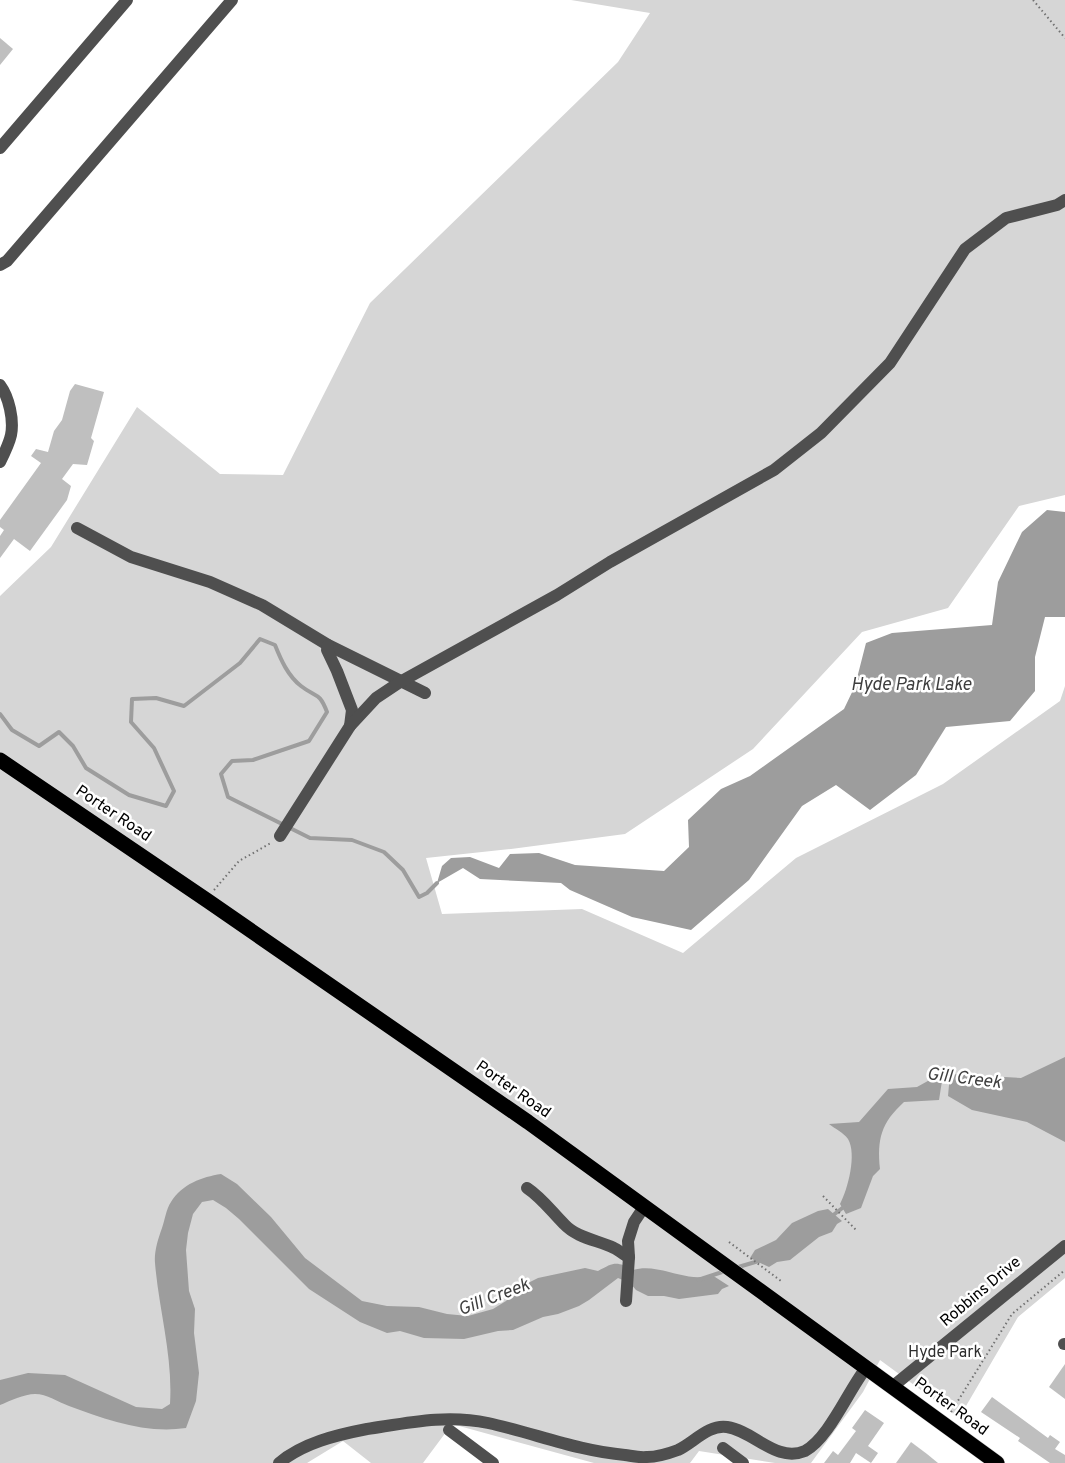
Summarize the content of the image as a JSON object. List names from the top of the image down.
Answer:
{
  "streets": {
    "main road": ["Porter Road"],
    "street": ["Robbins Drive"]
  },
  "crossings": [
    ["Porter Road", "Robbins Drive"]
  ],
  "water": ["Hyde Park Lake", "Gill Creek"],
  "parks": ["Hyde Park"]
}
